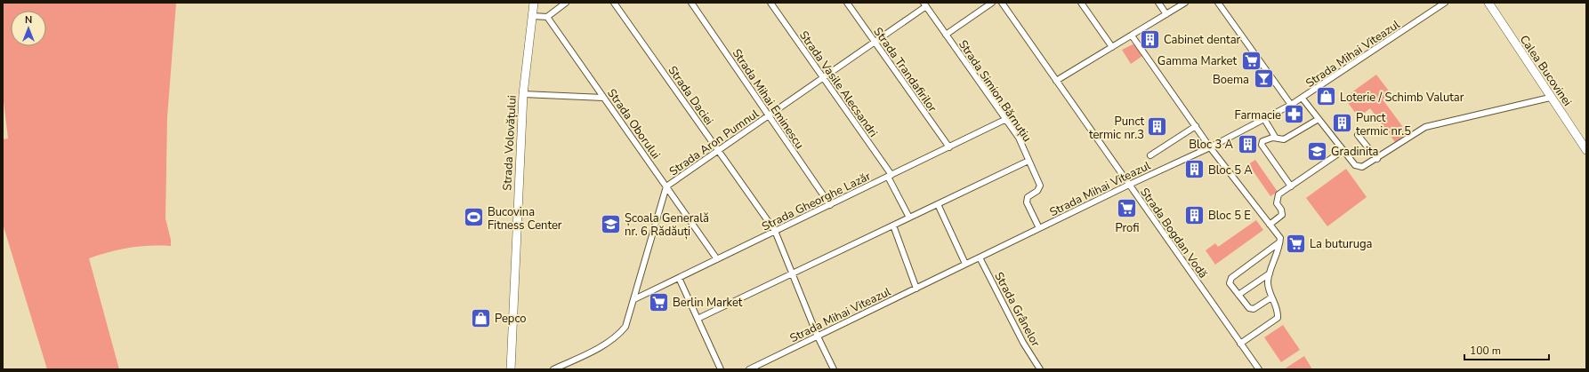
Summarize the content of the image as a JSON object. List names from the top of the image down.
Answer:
{
  "streets": {
    "main road": ["Calea Bucovinei", "Strada Volovățului"],
    "street": [
      "Strada Mihai Viteazul",
      "Strada Trandafirilor",
      "Strada Vasile Alecsandri",
      "Strada Simion Bărnuțiu",
      "Strada Daciei",
      "Strada Mihai Eminescu",
      "Strada Oborului",
      "Strada Aron Pumnul",
      "Strada Gheorghe Lazăr",
      "Strada Bogdan Vodă",
      "Strada Grânelor"
    ]
  },
  "crossings": [
    ["Strada Mihai Viteazul", "Strada Simion Bărnuțiu"],
    ["Strada Mihai Viteazul", "Strada Daciei"],
    ["Strada Mihai Viteazul", "Strada Bogdan Vodă"],
    ["Strada Mihai Viteazul", "Strada Grânelor"],
    ["Strada Trandafirilor", "Strada Aron Pumnul"],
    ["Strada Trandafirilor", "Strada Gheorghe Lazăr"],
    ["Strada Vasile Alecsandri", "Strada Aron Pumnul"],
    ["Strada Vasile Alecsandri", "Strada Gheorghe Lazăr"],
    ["Strada Simion Bărnuțiu", "Strada Aron Pumnul"],
    ["Strada Simion Bărnuțiu", "Strada Gheorghe Lazăr"],
    ["Strada Daciei", "Strada Aron Pumnul"],
    ["Strada Daciei", "Strada Gheorghe Lazăr"],
    ["Strada Mihai Eminescu", "Strada Aron Pumnul"],
    ["Strada Mihai Eminescu", "Strada Gheorghe Lazăr"],
    ["Strada Oborului", "Strada Aron Pumnul"],
    ["Strada Oborului", "Strada Gheorghe Lazăr"],
    ["Strada Aron Pumnul", "Strada Gheorghe Lazăr"]
  ],
  "places": {
    "building": [
      "Cabinet dentar",
      "Punct termic nr.5",
      "Punct termic nr.3",
      "Bloc 3 A",
      "Bloc 5 A",
      "Bloc 5 E"
    ],
    "supermarket": [
      "Gamma Market",
      "Profi",
      "La buturuga",
      "Berlin Market"
    ],
    "bar": ["Boema"],
    "shop": ["Loterie / Schimb Valutar", "Pepco"],
    "pharmacy": ["Farmacie"],
    "school or university": ["Gradinita", "Școala Generală nr. 6 Rădăuți"],
    "sports": ["Bucovina Fitness Center"]
  },
  "scale_bar": "100 m",
  "north": "top"
}
